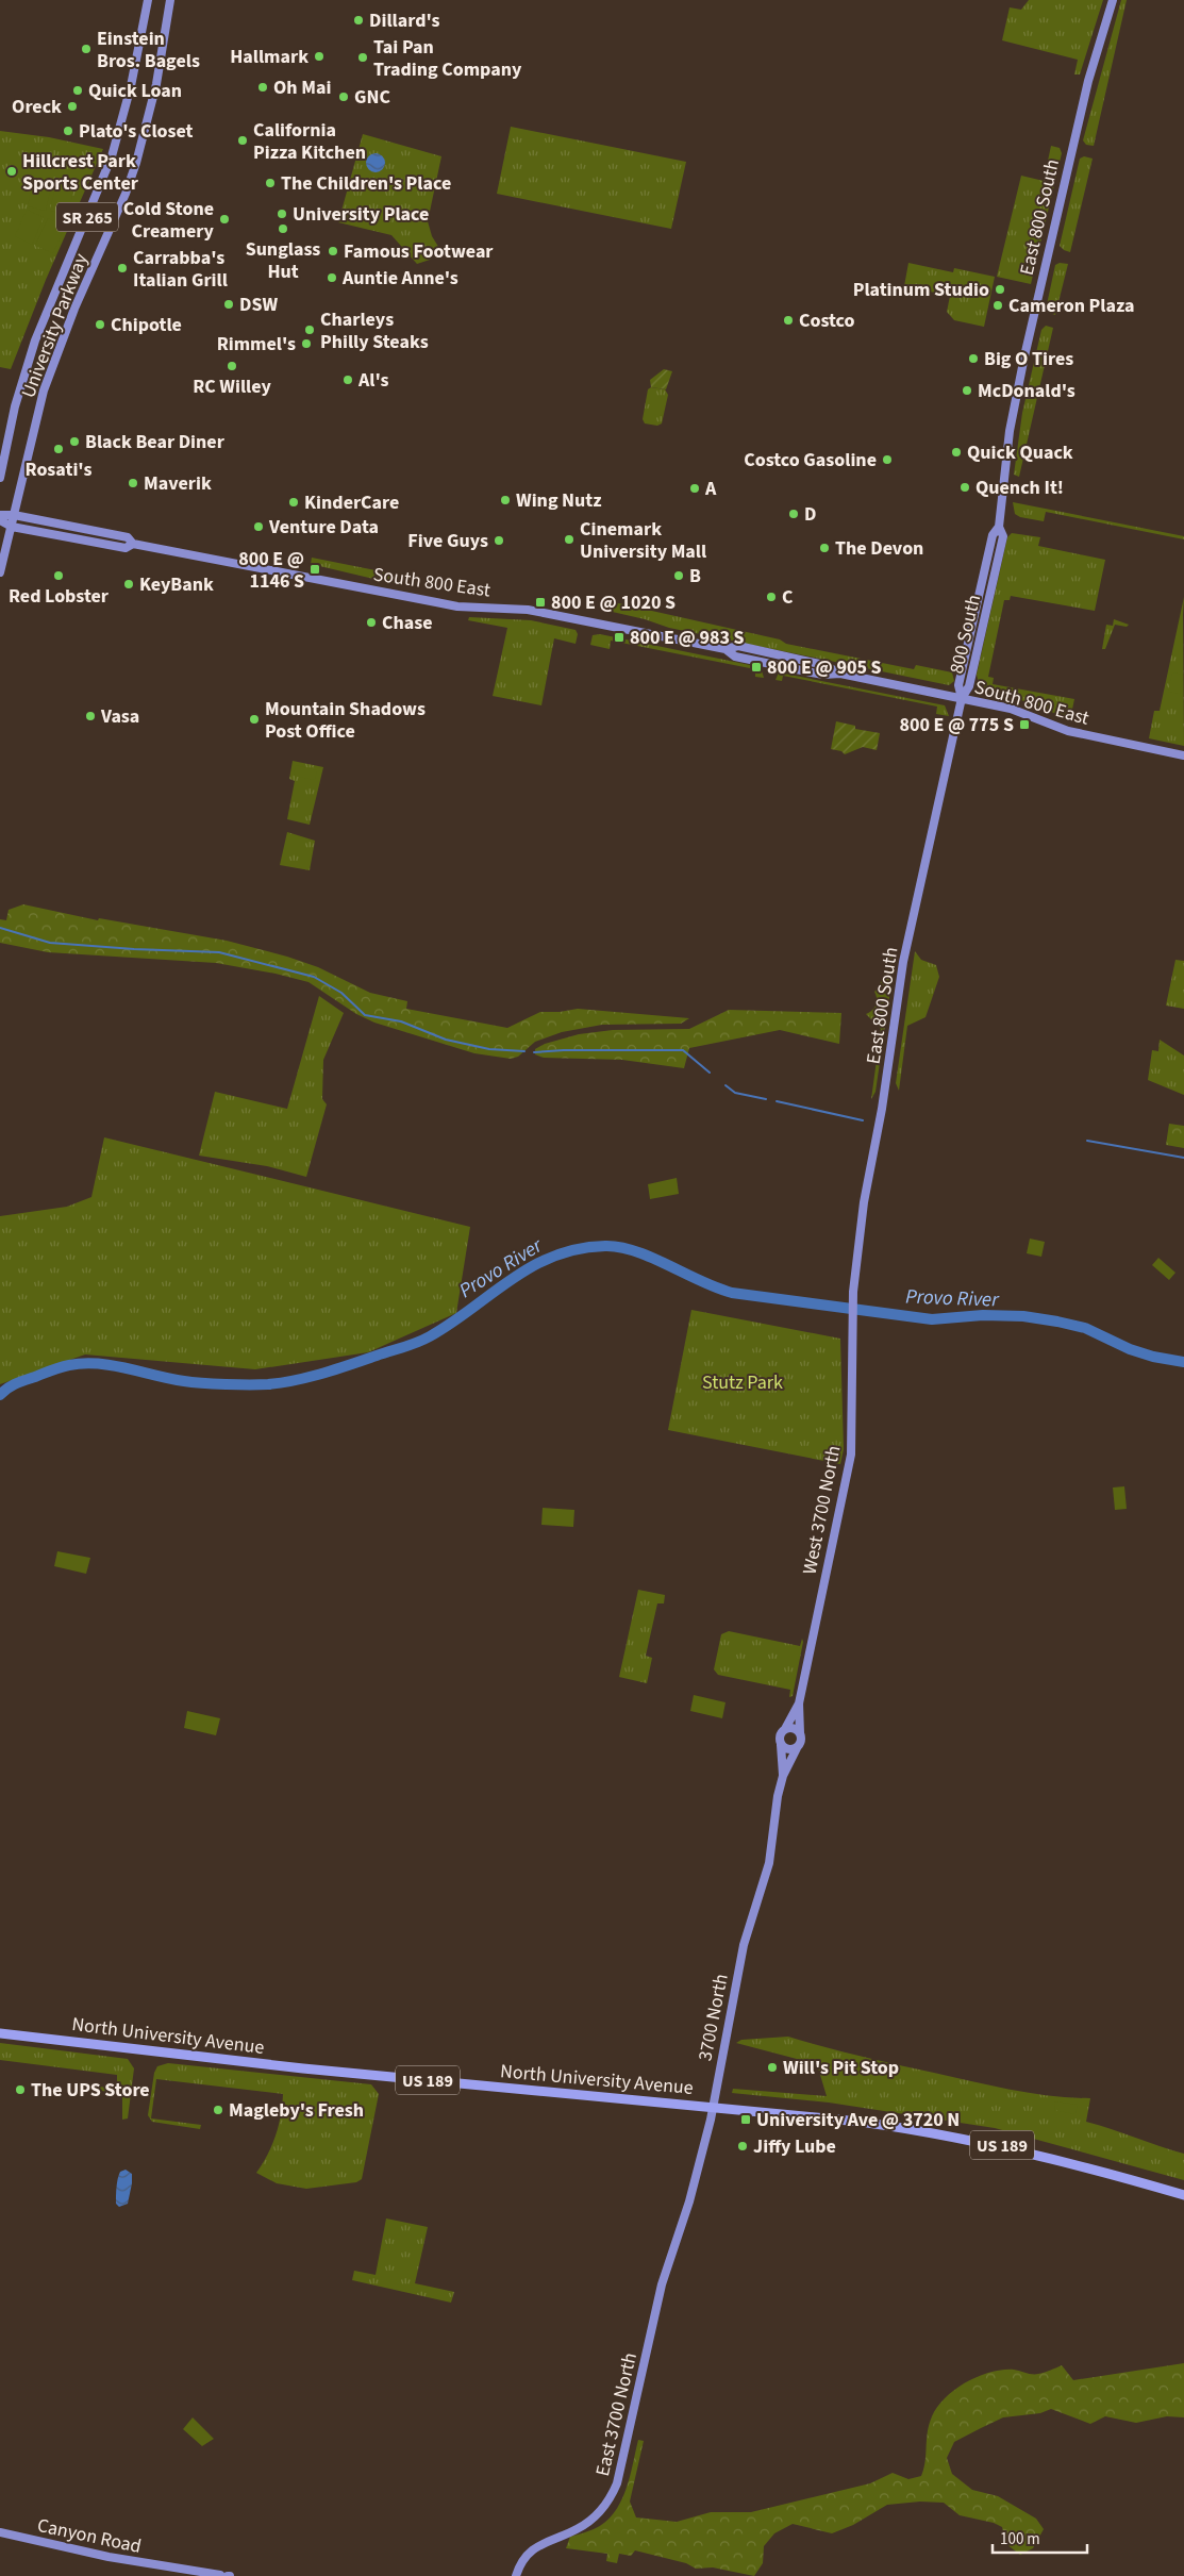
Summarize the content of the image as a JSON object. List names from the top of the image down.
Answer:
{
  "streets": {
    "highway": ["North University Avenue", "US 189"],
    "main road": [
      "SR 265",
      "East 800 South",
      "University Parkway",
      "South 800 East",
      "800 South",
      "West 3700 North",
      "3700 North",
      "East 3700 North",
      "Canyon Road"
    ]
  },
  "crossings": [
    ["East 800 South", "South 800 East"],
    ["East 800 South", "800 South"],
    ["East 800 South", "West 3700 North"],
    ["University Parkway", "South 800 East"],
    ["South 800 East", "800 South"],
    ["3700 North", "North University Avenue"],
    ["3700 North", "East 3700 North"]
  ],
  "water": ["Provo River"],
  "parks": ["Stutz Park"],
  "places": {
    "other": [
      "Dillard's",
      "Einstein Bros. Bagels",
      "Hallmark",
      "Tai Pan Trading Company",
      "Oh Mai",
      "Quick Loan",
      "GNC",
      "Oreck",
      "Plato's Closet",
      "California Pizza Kitchen",
      "Hillcrest Park Sports Center",
      "The Children's Place",
      "University Place",
      "Cold Stone Creamery",
      "Sunglass Hut",
      "Famous Footwear",
      "Carrabba's Italian Grill",
      "Auntie Anne's",
      "Platinum Studio",
      "DSW",
      "Cameron Plaza",
      "Costco",
      "Chipotle",
      "Charleys Philly Steaks",
      "Rimmel's",
      "Big O Tires",
      "RC Willey",
      "Al's",
      "McDonald's",
      "Black Bear Diner",
      "Rosati's",
      "Quick Quack",
      "Costco Gasoline",
      "Maverik",
      "Quench It!",
      "A",
      "Wing Nutz",
      "KinderCare",
      "D",
      "Venture Data",
      "Cinemark University Mall",
      "Five Guys",
      "The Devon",
      "Red Lobster",
      "B",
      "KeyBank",
      "C",
      "Chase",
      "Vasa",
      "Mountain Shadows Post Office",
      "Will's Pit Stop",
      "The UPS Store",
      "Magleby's Fresh",
      "Jiffy Lube"
    ],
    "transit": [
      "800 E @ 1146 S",
      "800 E @ 1020 S",
      "800 E @ 983 S",
      "800 E @ 905 S",
      "800 E @ 775 S",
      "University Ave @ 3720 N"
    ]
  },
  "scale_bar": "100 m"
}
